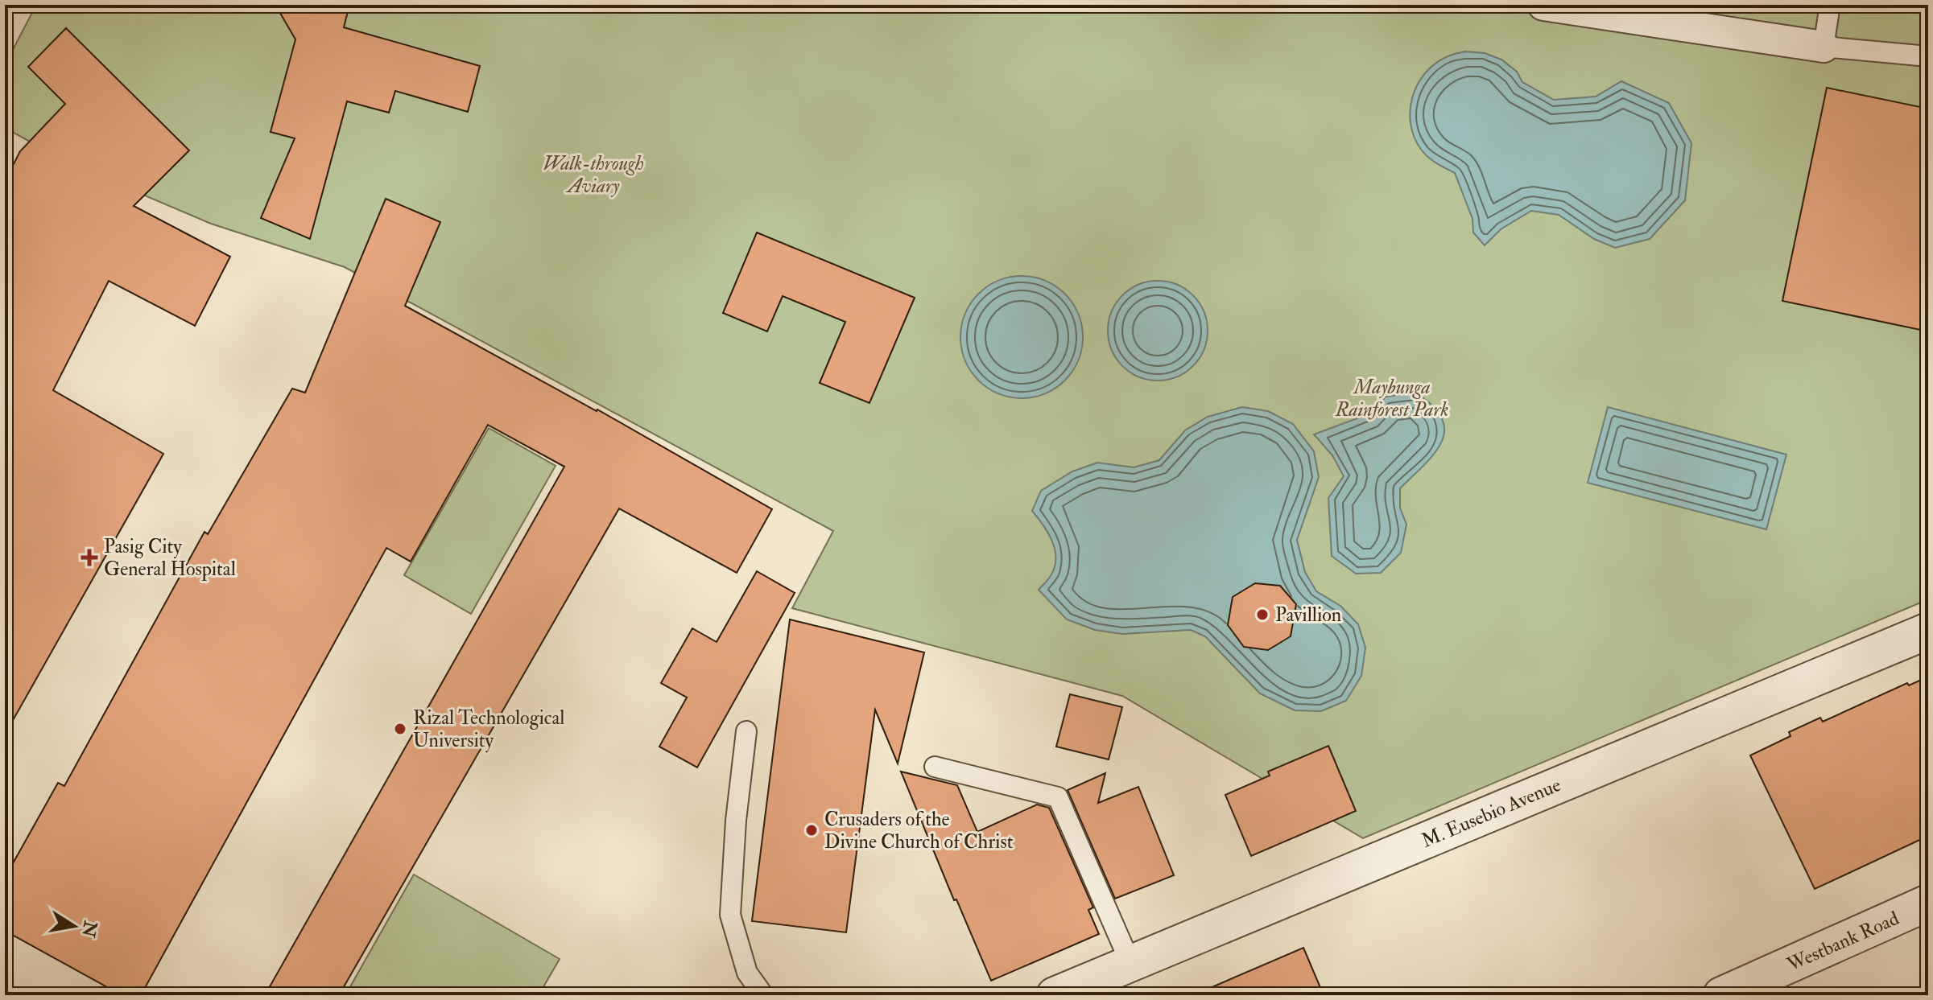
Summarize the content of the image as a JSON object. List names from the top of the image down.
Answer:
{
  "streets": {
    "street": ["M. Eusebio Avenue", "Westbank Road"]
  },
  "parks": ["Walk-through Aviary", "Maybunga Rainforest Park"],
  "places": {
    "health": ["Pasig City General Hospital"],
    "other": ["Pavillion", "Rizal Technological University", "Crusaders of the Divine Church of Christ"]
  },
  "north": "right"
}
